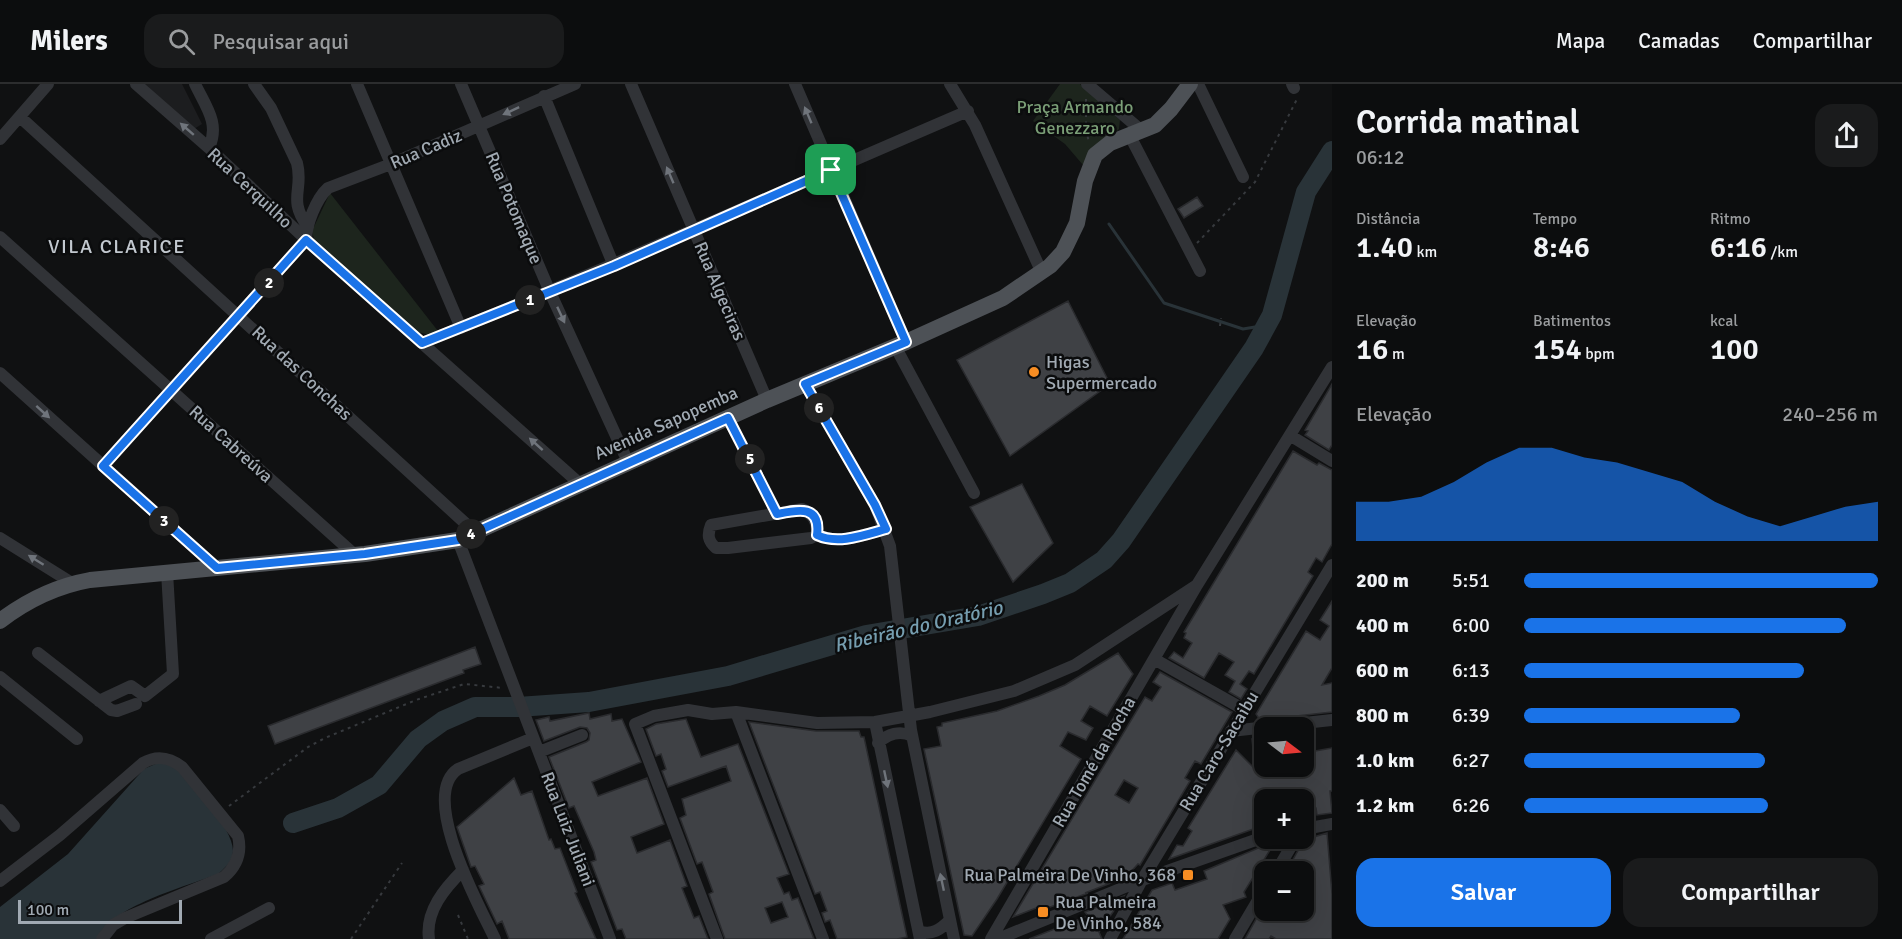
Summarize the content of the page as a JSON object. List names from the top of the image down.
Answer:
{
  "streets": {
    "main road": ["Avenida Sapopemba"],
    "street": [
      "Rua Cadiz",
      "Rua Cerquilho",
      "Rua Potomaque",
      "Rua Algeciras",
      "Rua das Conchas",
      "Rua Cabreúva",
      "Rua Caro-Sacaibu",
      "Rua Tomé da Rocha",
      "Rua Luiz Juliani"
    ]
  },
  "crossings": [
    ["Rua Cadiz", "Rua Cerquilho"],
    ["Rua Cadiz", "Rua Potomaque"],
    ["Rua Cerquilho", "Avenida Sapopemba"],
    ["Rua Potomaque", "Avenida Sapopemba"],
    ["Rua Algeciras", "Avenida Sapopemba"],
    ["Rua das Conchas", "Avenida Sapopemba"],
    ["Avenida Sapopemba", "Rua Cabreúva"],
    ["Avenida Sapopemba", "Rua Luiz Juliani"]
  ],
  "one_way": ["Rua Cerquilho", "Rua Potomaque"],
  "districts": ["VILA CLARICE"],
  "water": ["Ribeirão do Oratório"],
  "parks": ["Praça Armando Genezzaro"],
  "places": {
    "other": ["Higas Supermercado"],
    "transit": ["Rua Palmeira De Vinho, 368", "Rua Palmeira De Vinho, 584"]
  },
  "scale_bar": "100 m",
  "north": "right",
  "page": {
    "header": "Milers",
    "search": "Pesquisar aqui",
    "nav": ["Mapa", "Camadas", "Compartilhar"],
    "heading": ["Corrida matinal", "06:12"],
    "stats": [
      ["Distância", "1.40 km"],
      ["Tempo", "8:46"],
      ["Ritmo", "6:16 /km"],
      ["Elevação", "16 m"],
      ["Batimentos", "154 bpm"],
      ["kcal", "100"]
    ],
    "pins": [
      "2",
      "1",
      "6",
      "5",
      "3",
      "4"
    ],
    "chart": ["Elevação", "240–256 m"],
    "list": [
      {
        "name": "200 m",
        "note": "5:51"
      },
      {
        "name": "400 m",
        "note": "6:00"
      },
      {
        "name": "600 m",
        "note": "6:13"
      },
      {
        "name": "800 m",
        "note": "6:39"
      },
      {
        "name": "1.0 km",
        "note": "6:27"
      },
      {
        "name": "1.2 km",
        "note": "6:26"
      }
    ],
    "map_buttons": ["+", "−"],
    "buttons": ["Salvar", "Compartilhar"],
    "scale": "100 m"
  }
}
